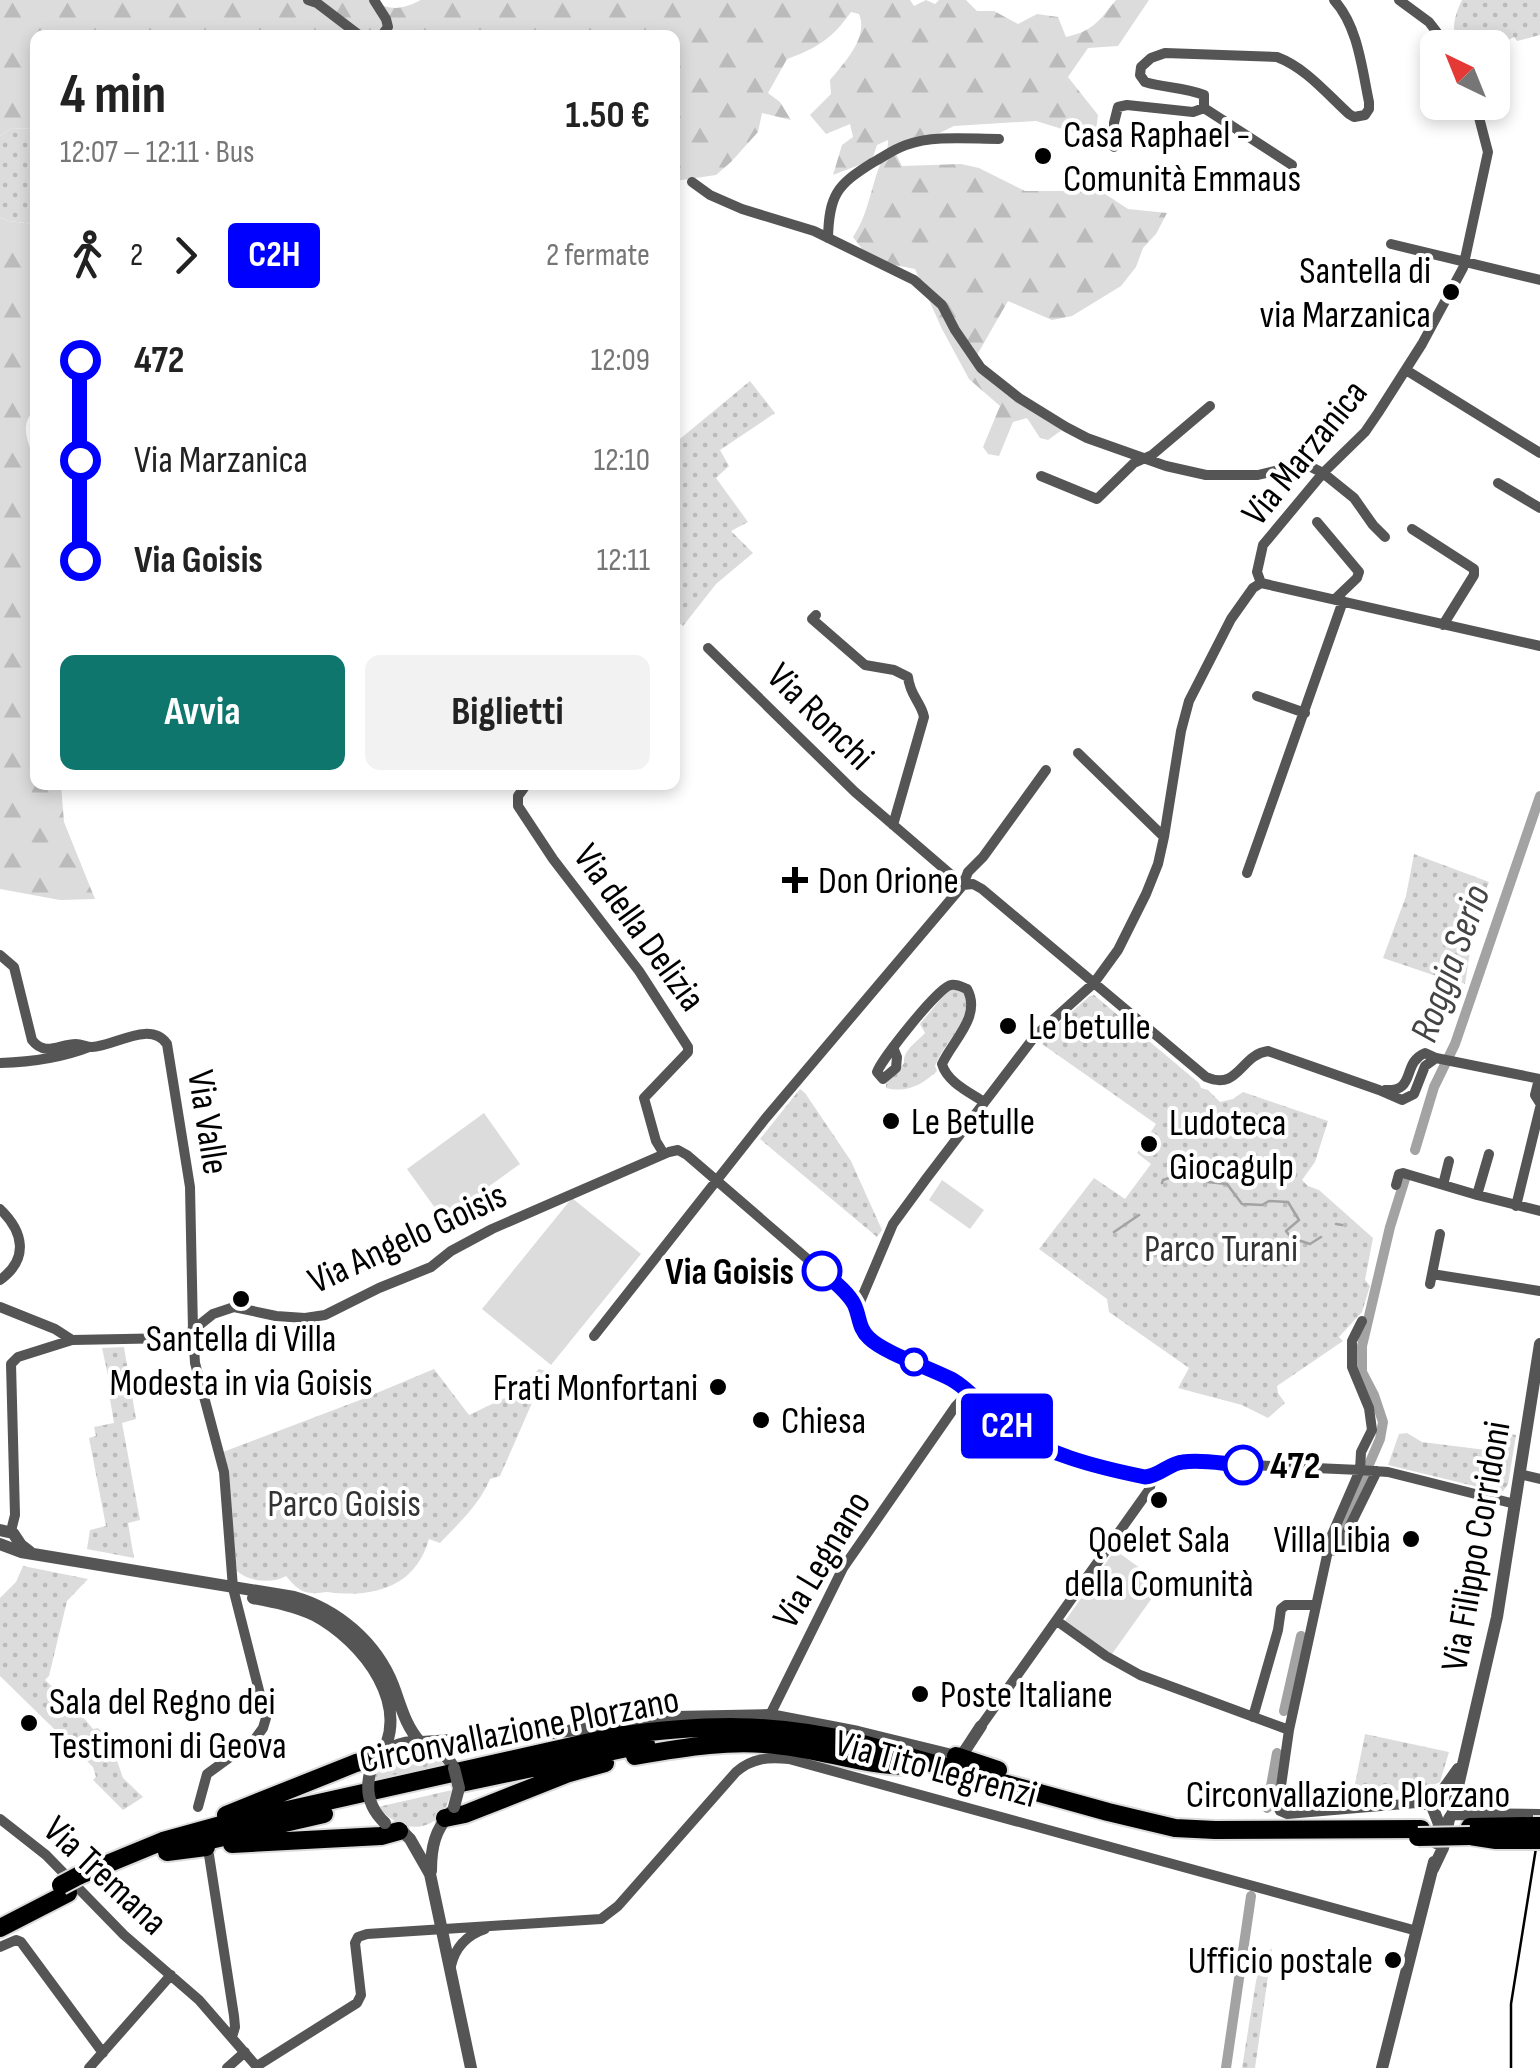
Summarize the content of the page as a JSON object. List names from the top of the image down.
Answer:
{
  "streets": {
    "highway": ["Circonvallazione Plorzano"],
    "street": [
      "Via Marzanica",
      "Via Ronchi",
      "Via della Delizia",
      "Via Valle",
      "Via Angelo Goisis",
      "Via Filippo Corridoni",
      "Via Legnano",
      "Via Tito Legrenzi",
      "Via Tremana"
    ]
  },
  "crossings": [
    ["Via della Delizia", "Via Angelo Goisis"],
    ["Via Valle", "Via Angelo Goisis"],
    ["Via Filippo Corridoni", "Via Tito Legrenzi"],
    ["Via Tito Legrenzi", "Via Tremana"]
  ],
  "water": ["Roggia Serio"],
  "parks": ["Parco Turani", "Parco Goisis"],
  "places": {
    "other": [
      "Casa Raphael - Comunità Emmaus",
      "Santella di via Marzanica",
      "Le betulle",
      "Le Betulle",
      "Ludoteca Giocagulp",
      "Via Goisis",
      "Santella di Villa Modesta in via Goisis",
      "Frati Monfortani",
      "Chiesa",
      "472",
      "Qoelet Sala della Comunità",
      "Villa Libia",
      "Poste Italiane",
      "Sala del Regno dei Testimoni di Geova",
      "Ufficio postale"
    ],
    "health": ["Don Orione"]
  },
  "lines": ["bus line C2H"],
  "north": "top left",
  "page": {
    "on_map": "C2H",
    "heading": ["4 min", "12:07 – 12:11 · Bus", "1.50 €"],
    "legs": ["2", "C2H", "2 fermate"],
    "list": [
      {
        "name": "472",
        "value": "12:09"
      },
      {
        "name": "Via Marzanica",
        "value": "12:10"
      },
      {
        "name": "Via Goisis",
        "value": "12:11"
      }
    ],
    "buttons": ["Avvia", "Biglietti"]
  }
}
